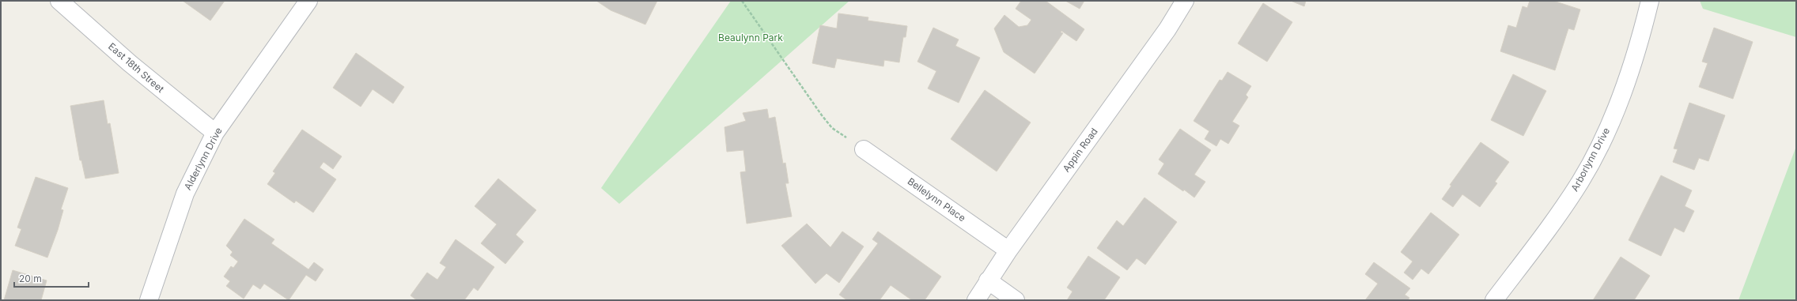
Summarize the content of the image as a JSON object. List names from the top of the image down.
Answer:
{
  "streets": {
    "street": [
      "East 18th Street",
      "Appin Road",
      "Alderlynn Drive",
      "Arborlynn Drive",
      "Bellelynn Place"
    ]
  },
  "crossings": [
    ["East 18th Street", "Alderlynn Drive"],
    ["Appin Road", "Bellelynn Place"]
  ],
  "parks": ["Beaulynn Park"],
  "scale_bar": "20 m"
}
